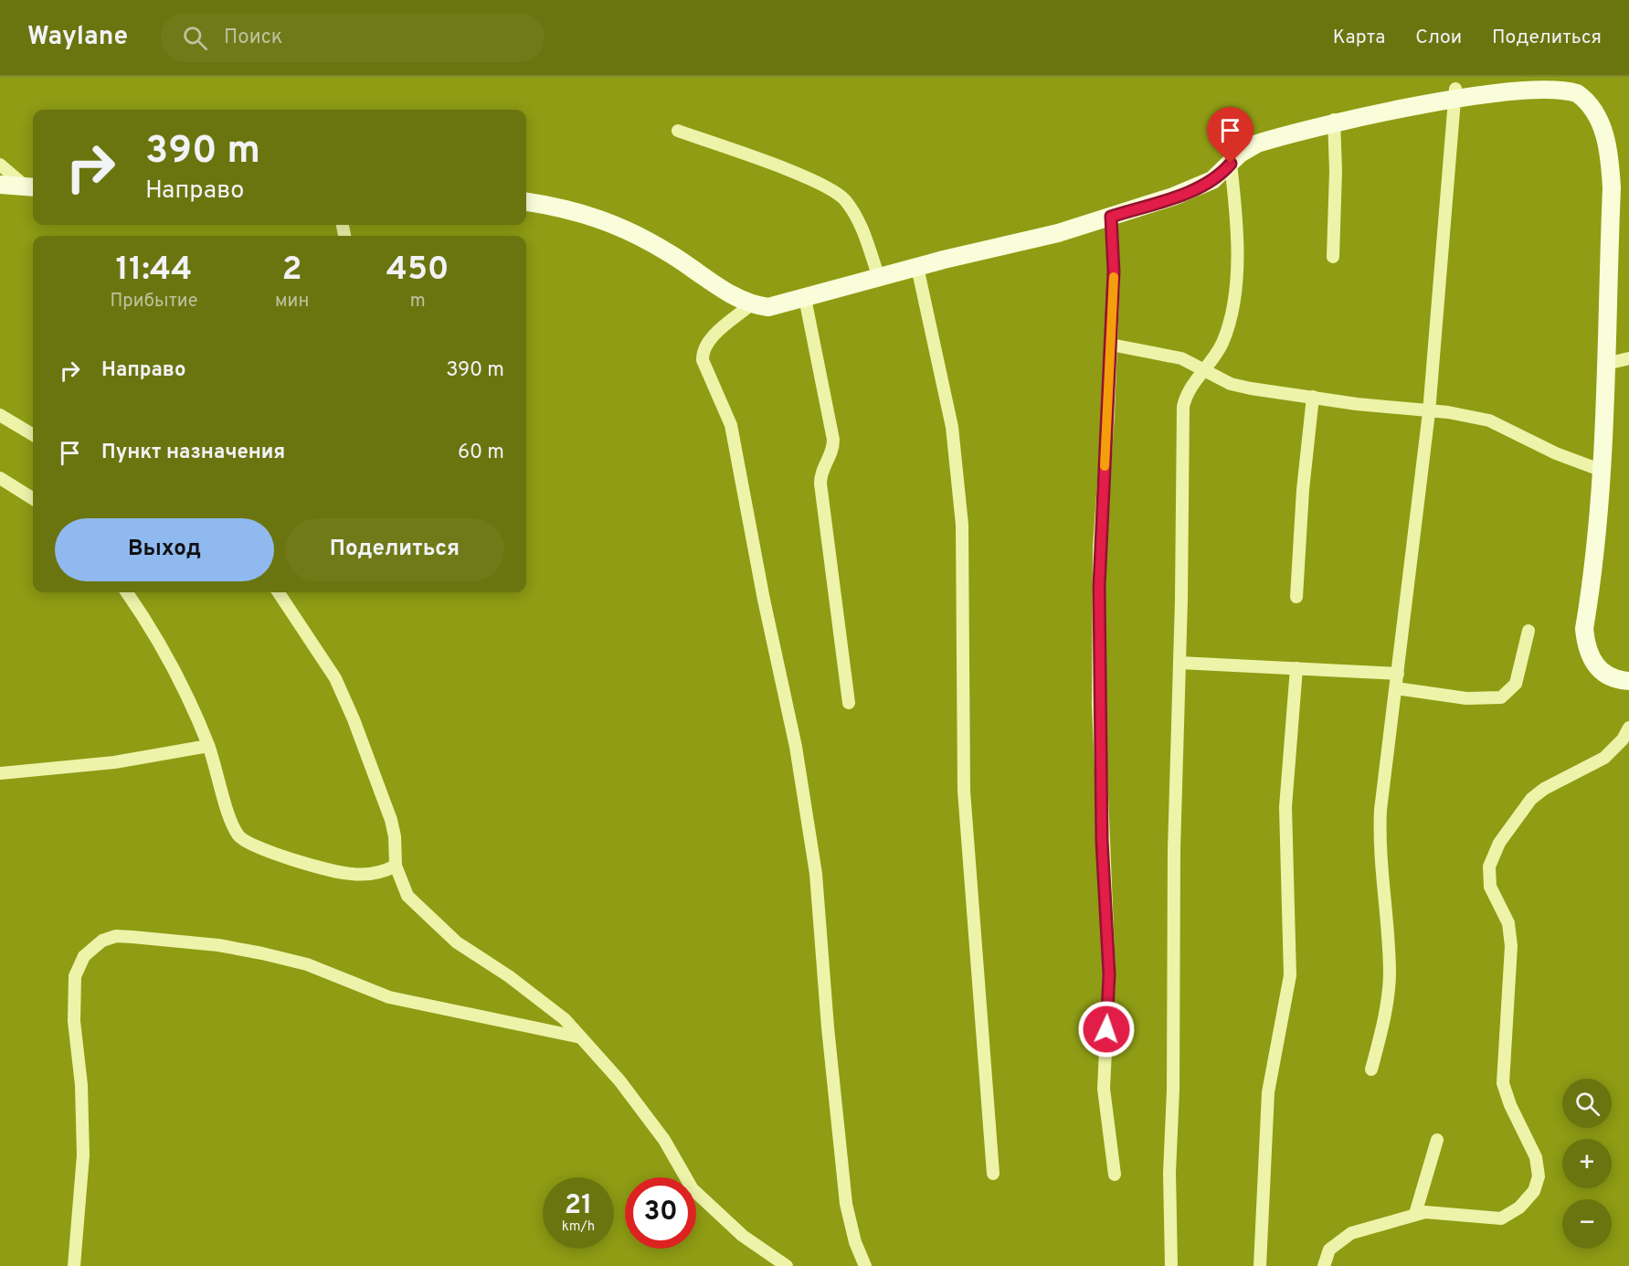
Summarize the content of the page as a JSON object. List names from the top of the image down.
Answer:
{
  "page": {
    "header": "Waylane",
    "search": "Поиск",
    "nav": ["Карта", "Слои", "Поделиться"],
    "turn": ["390 m", "Направо"],
    "eta": [
      "11:44",
      "Прибытие",
      "2",
      "мин",
      "450",
      "m"
    ],
    "list": [
      {
        "name": "Направо",
        "value": "390 m"
      },
      {
        "name": "Пункт назначения",
        "value": "60 m"
      }
    ],
    "buttons": ["Выход", "Поделиться"],
    "map_buttons": ["+", "−"],
    "speed": "21 km/h",
    "limit": "30"
  }
}
